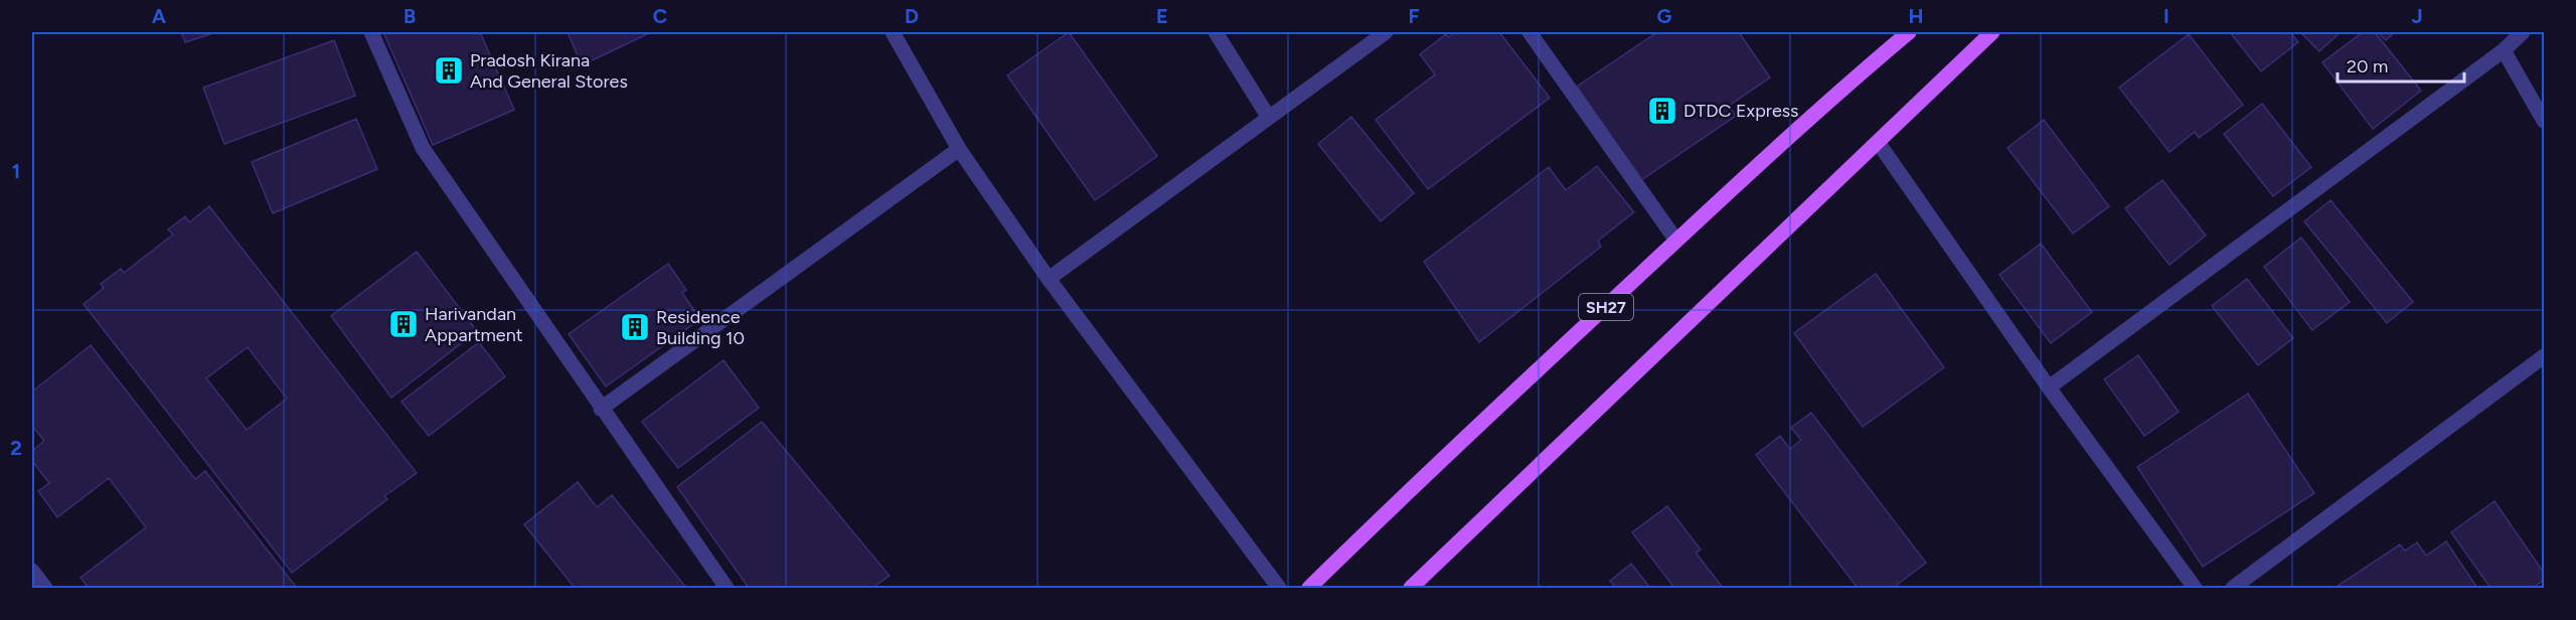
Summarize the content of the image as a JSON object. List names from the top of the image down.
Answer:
{
  "streets": {
    "main road": ["SH27"]
  },
  "places": {
    "building": [
      "Pradosh Kirana And General Stores",
      "DTDC Express",
      "Harivandan Appartment",
      "Residence Building 10"
    ]
  },
  "scale_bar": "20 m",
  "grid": {
    "columns": [
      "A",
      "B",
      "C",
      "D",
      "E",
      "F",
      "G",
      "H",
      "I",
      "J"
    ],
    "rows": ["1", "2"]
  }
}
